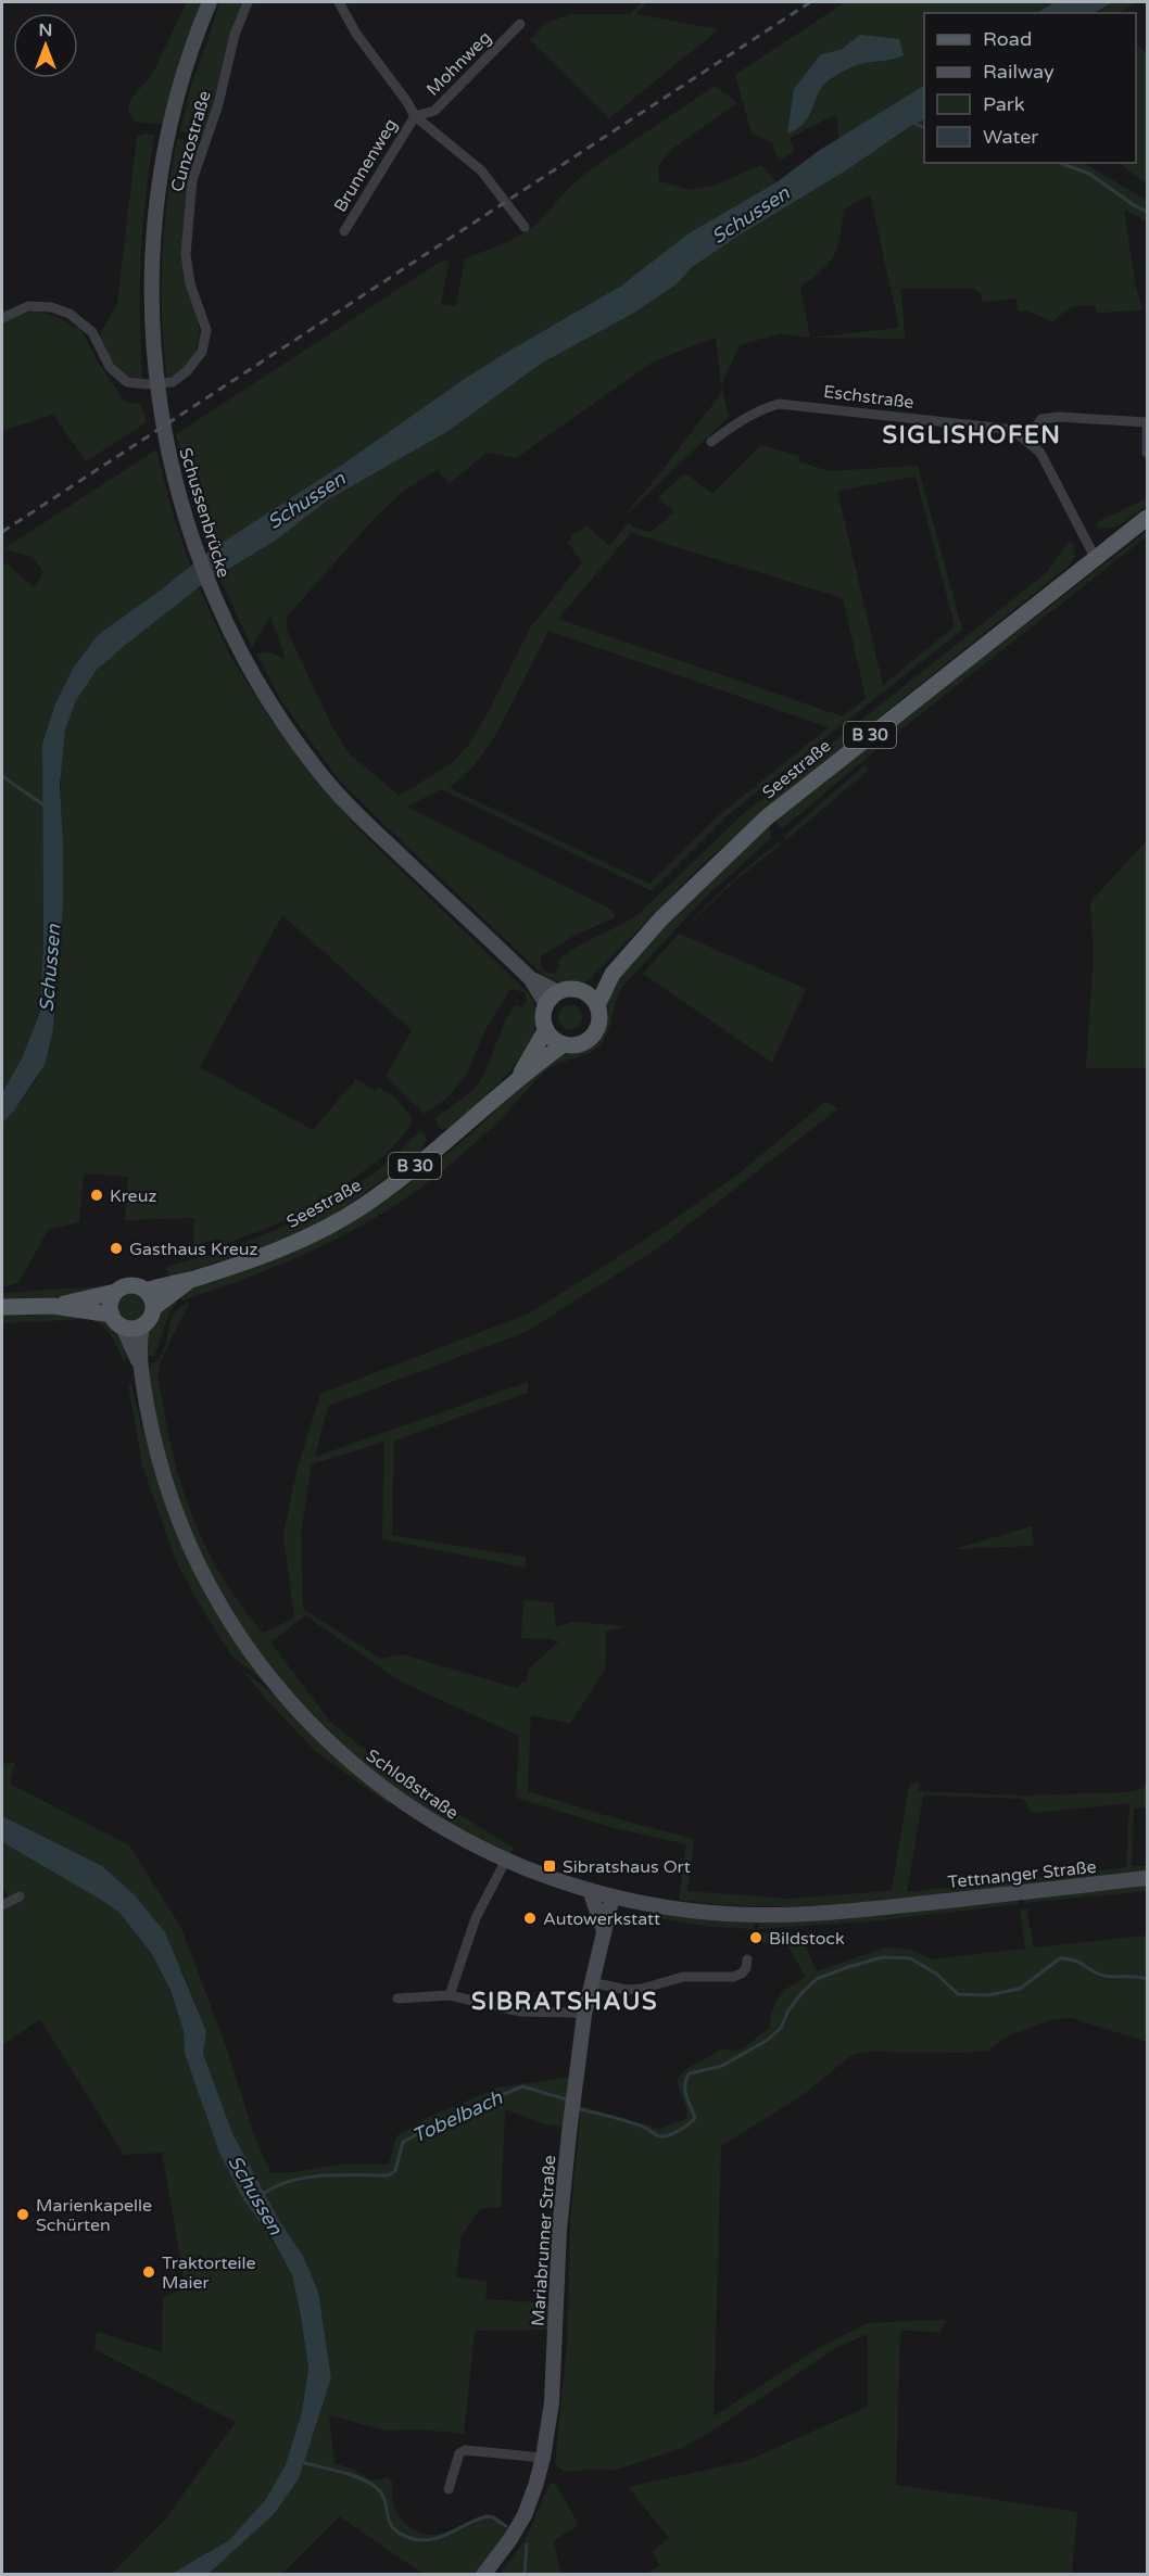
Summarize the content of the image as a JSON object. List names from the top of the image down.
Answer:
{
  "streets": {
    "main road": ["B 30", "Seestraße"],
    "street": [
      "Mohnweg",
      "Cunzostraße",
      "Brunnenweg",
      "Eschstraße",
      "Schussenbrücke",
      "Schloßstraße",
      "Tettnanger Straße",
      "Mariabrunner Straße"
    ]
  },
  "crossings": [
    ["Mohnweg", "Brunnenweg"],
    ["Eschstraße", "Seestraße"],
    ["Schussenbrücke", "Seestraße"],
    ["Seestraße", "Schloßstraße"],
    ["Schloßstraße", "Tettnanger Straße"],
    ["Schloßstraße", "Mariabrunner Straße"]
  ],
  "districts": ["SIGLISHOFEN", "SIBRATSHAUS"],
  "water": ["Schussen", "Tobelbach"],
  "places": {
    "other": [
      "Kreuz",
      "Gasthaus Kreuz",
      "Autowerkstatt",
      "Bildstock",
      "Marienkapelle Schürten",
      "Traktorteile Maier"
    ],
    "transit": ["Sibratshaus Ort"]
  },
  "legend": [
    "Road",
    "Railway",
    "Park",
    "Water"
  ],
  "north": "top"
}
